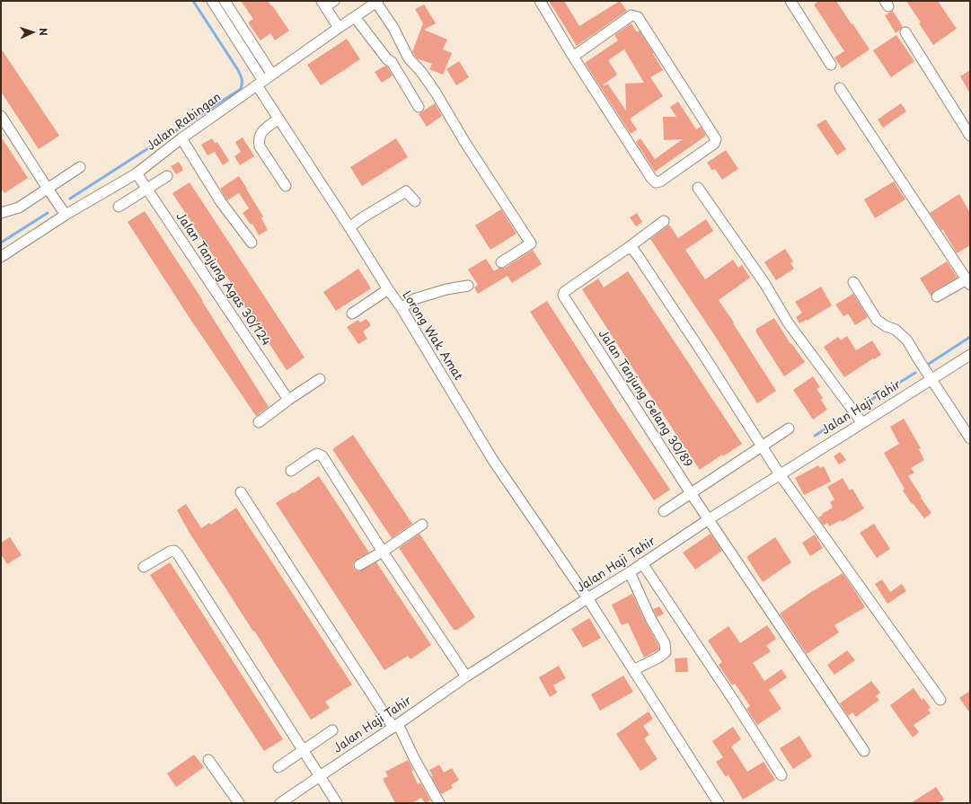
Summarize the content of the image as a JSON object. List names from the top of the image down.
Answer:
{
  "streets": {
    "street": [
      "Jalan Rabingan",
      "Jalan Tanjung Agas 30/124",
      "Lorong Wak Amat",
      "Jalan Tanjung Gelang 30/89",
      "Jalan Haji Tahir"
    ]
  },
  "crossings": [
    ["Jalan Rabingan", "Jalan Tanjung Agas 30/124"],
    ["Jalan Rabingan", "Lorong Wak Amat"],
    ["Lorong Wak Amat", "Jalan Haji Tahir"],
    ["Jalan Tanjung Gelang 30/89", "Jalan Haji Tahir"]
  ],
  "north": "right"
}
